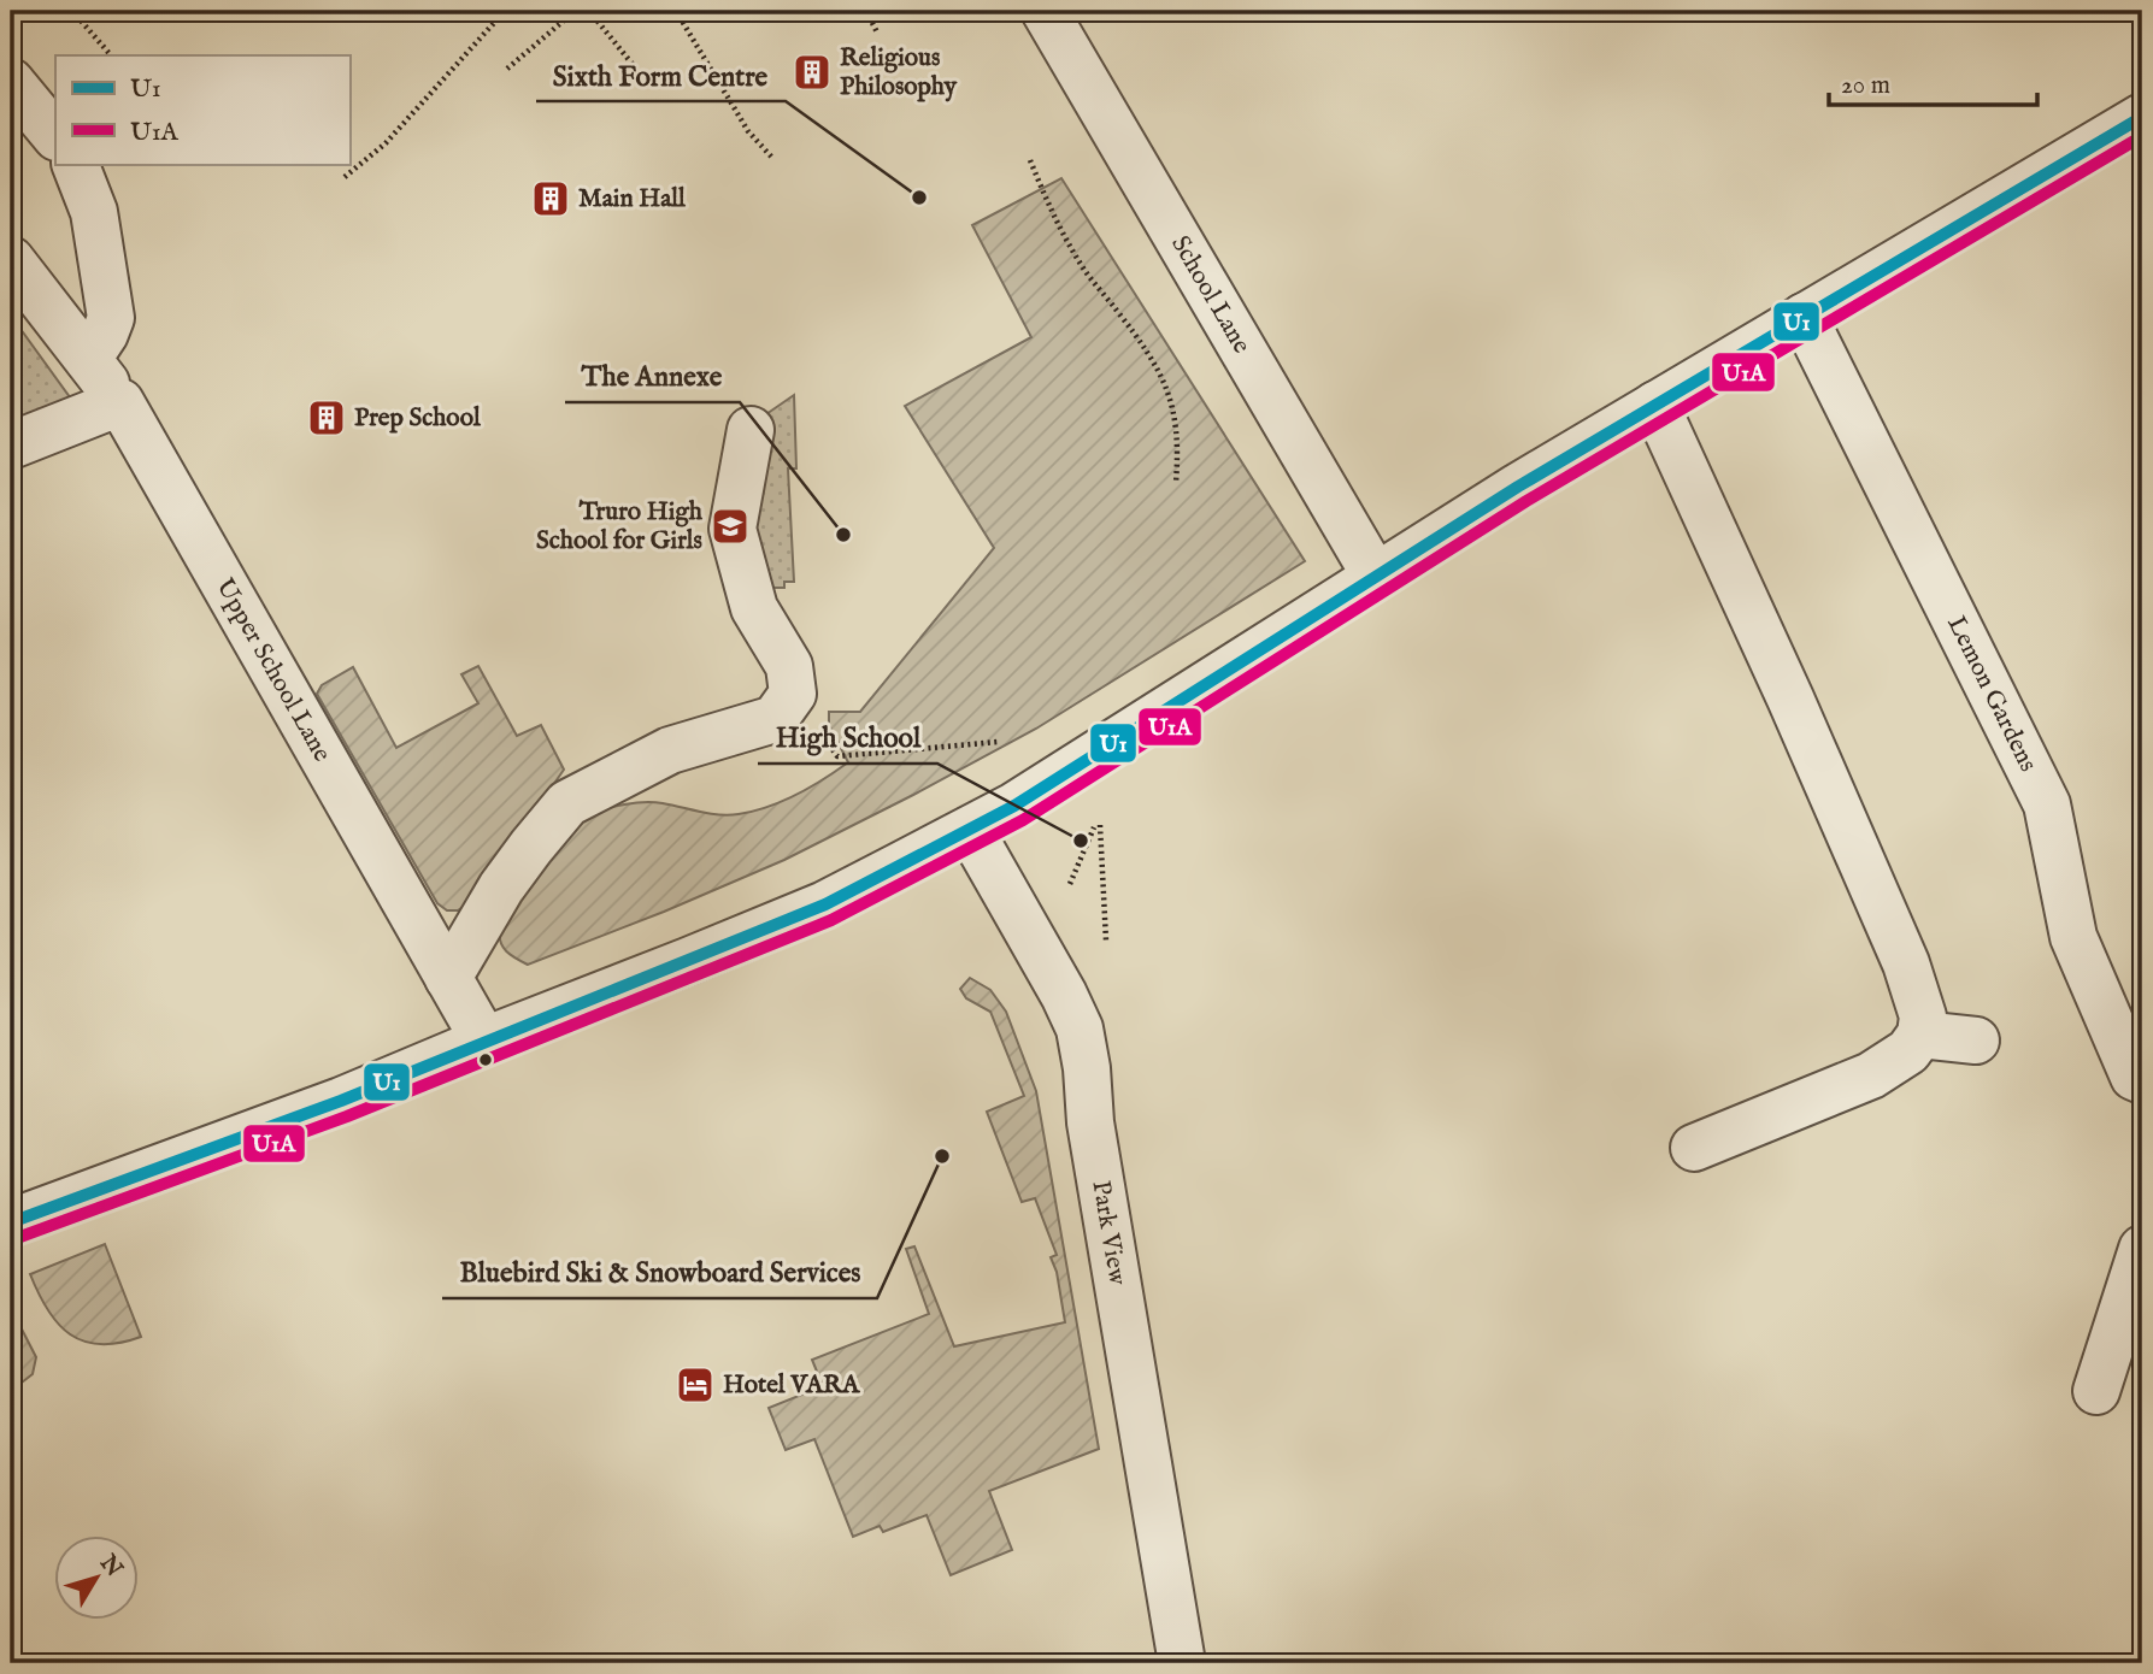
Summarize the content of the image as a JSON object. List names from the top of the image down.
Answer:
{
  "streets": {
    "street": [
      "School Lane",
      "Upper School Lane",
      "Lemon Gardens",
      "Park View"
    ]
  },
  "places": {
    "building": ["Religious Philosophy", "Main Hall", "Prep School"],
    "other": [
      "Sixth Form Centre",
      "The Annexe",
      "High School",
      "Bluebird Ski & Snowboard Services"
    ],
    "school or university": ["Truro High School for Girls"],
    "hotel": ["Hotel VARA"]
  },
  "lines": ["transit line U1", "transit line U1A"],
  "legend": ["U1", "U1A"],
  "scale_bar": "20 m",
  "north": "top right"
}
